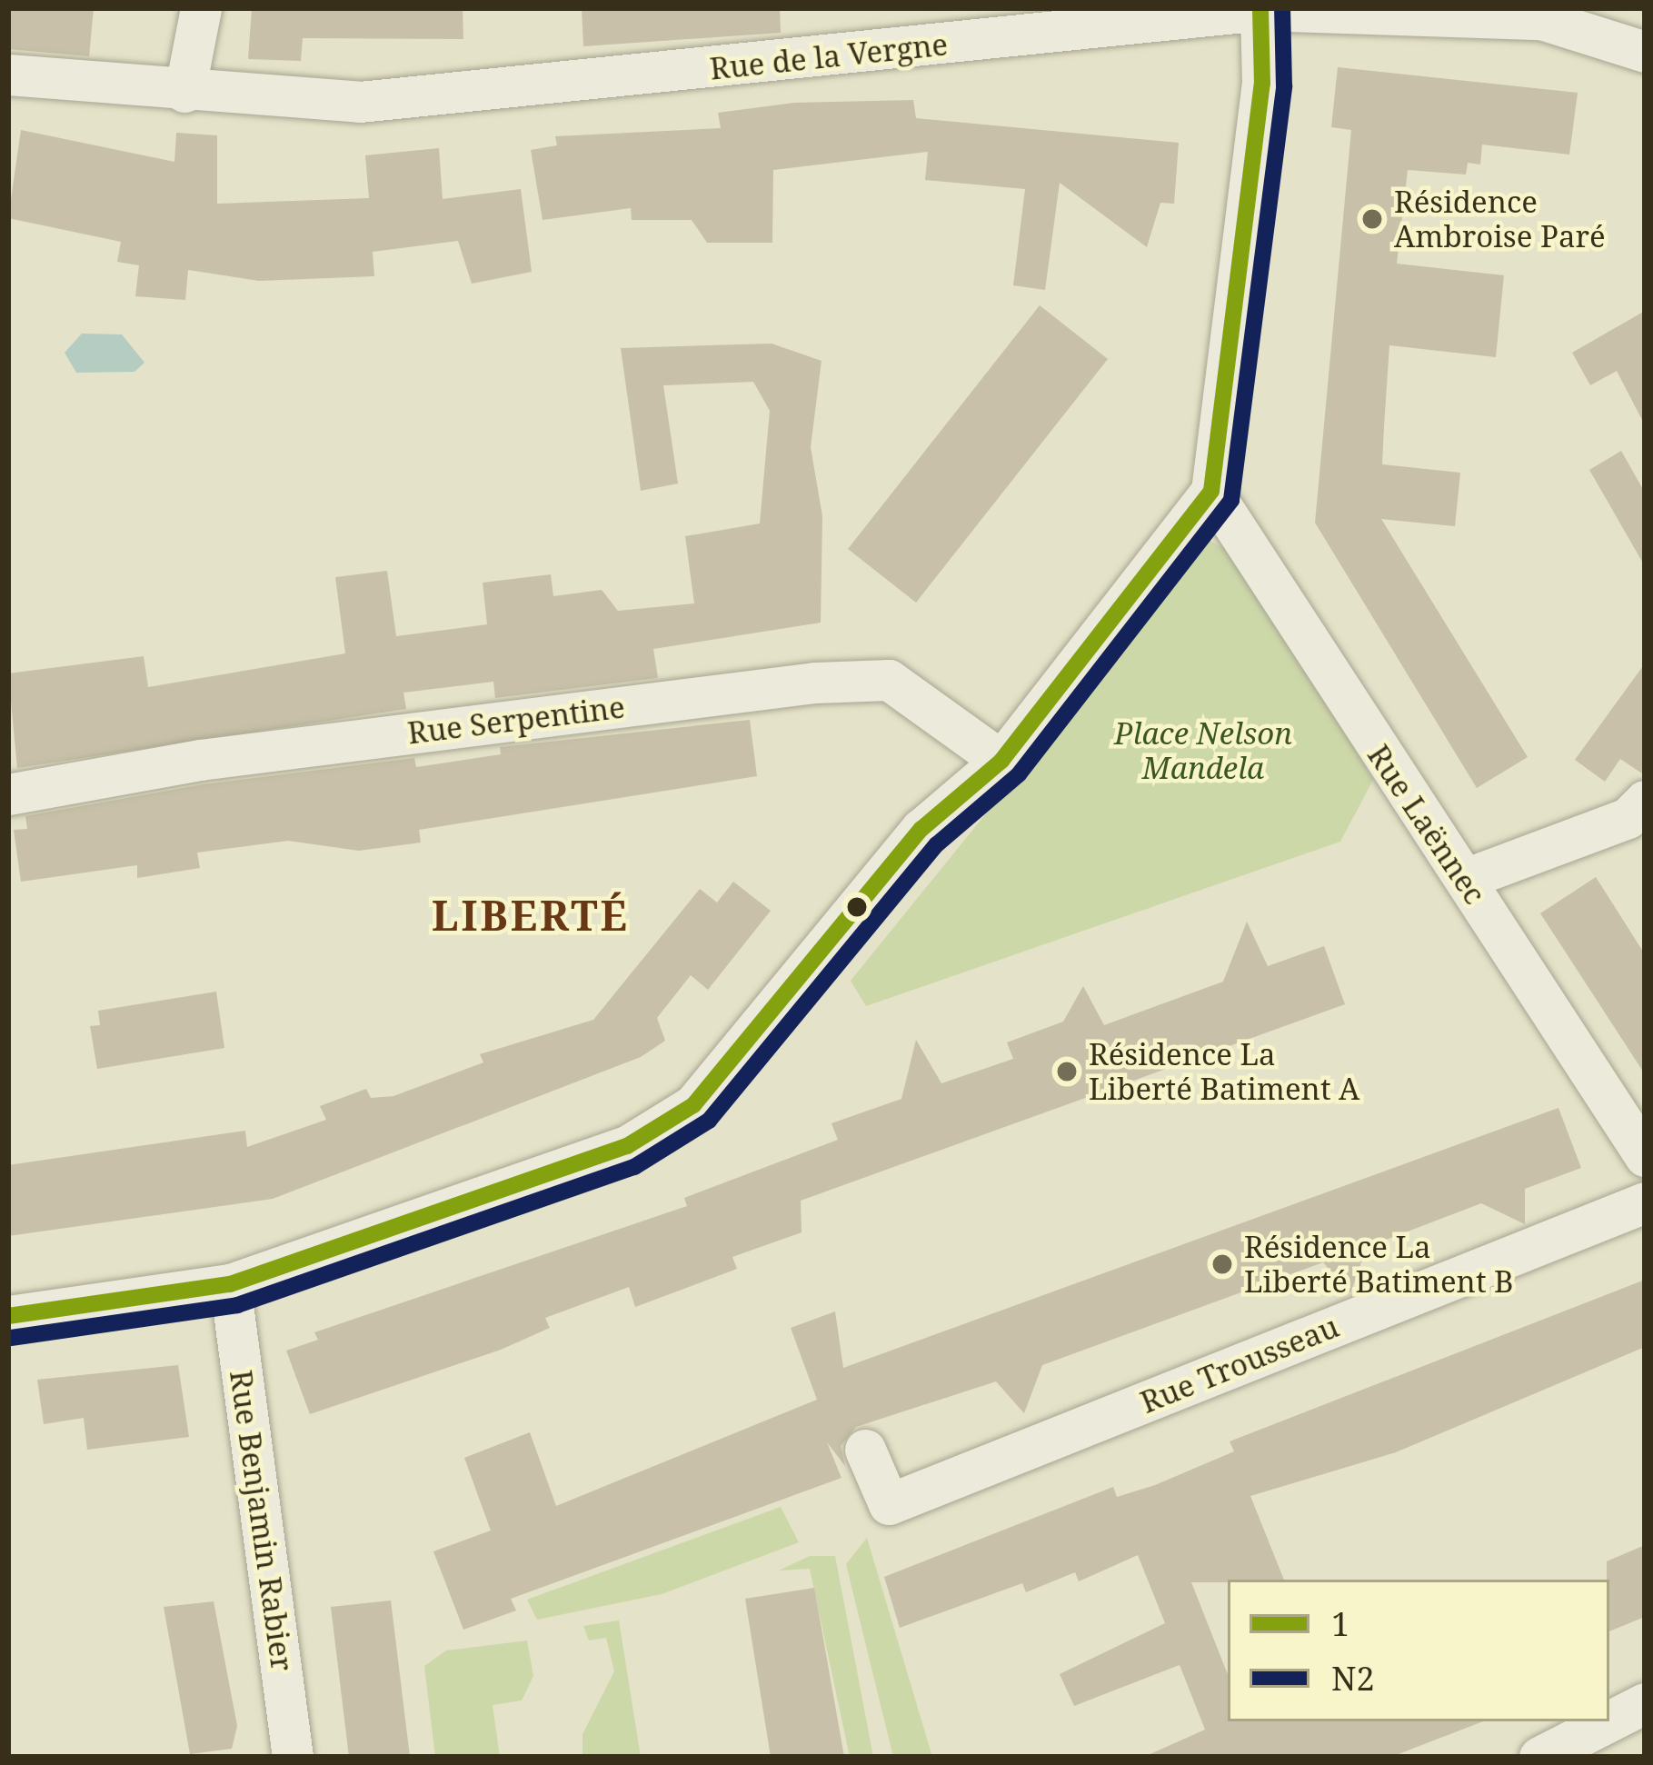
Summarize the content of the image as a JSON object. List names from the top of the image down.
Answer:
{
  "streets": {
    "street": [
      "Rue de la Vergne",
      "Rue Serpentine",
      "Rue Laënnec",
      "Rue Trousseau",
      "Rue Benjamin Rabier"
    ]
  },
  "districts": ["LIBERTÉ"],
  "parks": ["Place Nelson Mandela"],
  "places": ["Résidence Ambroise Paré", "Résidence La Liberté Batiment A", "Résidence La Liberté Batiment B"],
  "lines": ["transit line 1", "transit line N2"],
  "legend": ["1", "N2"]
}
